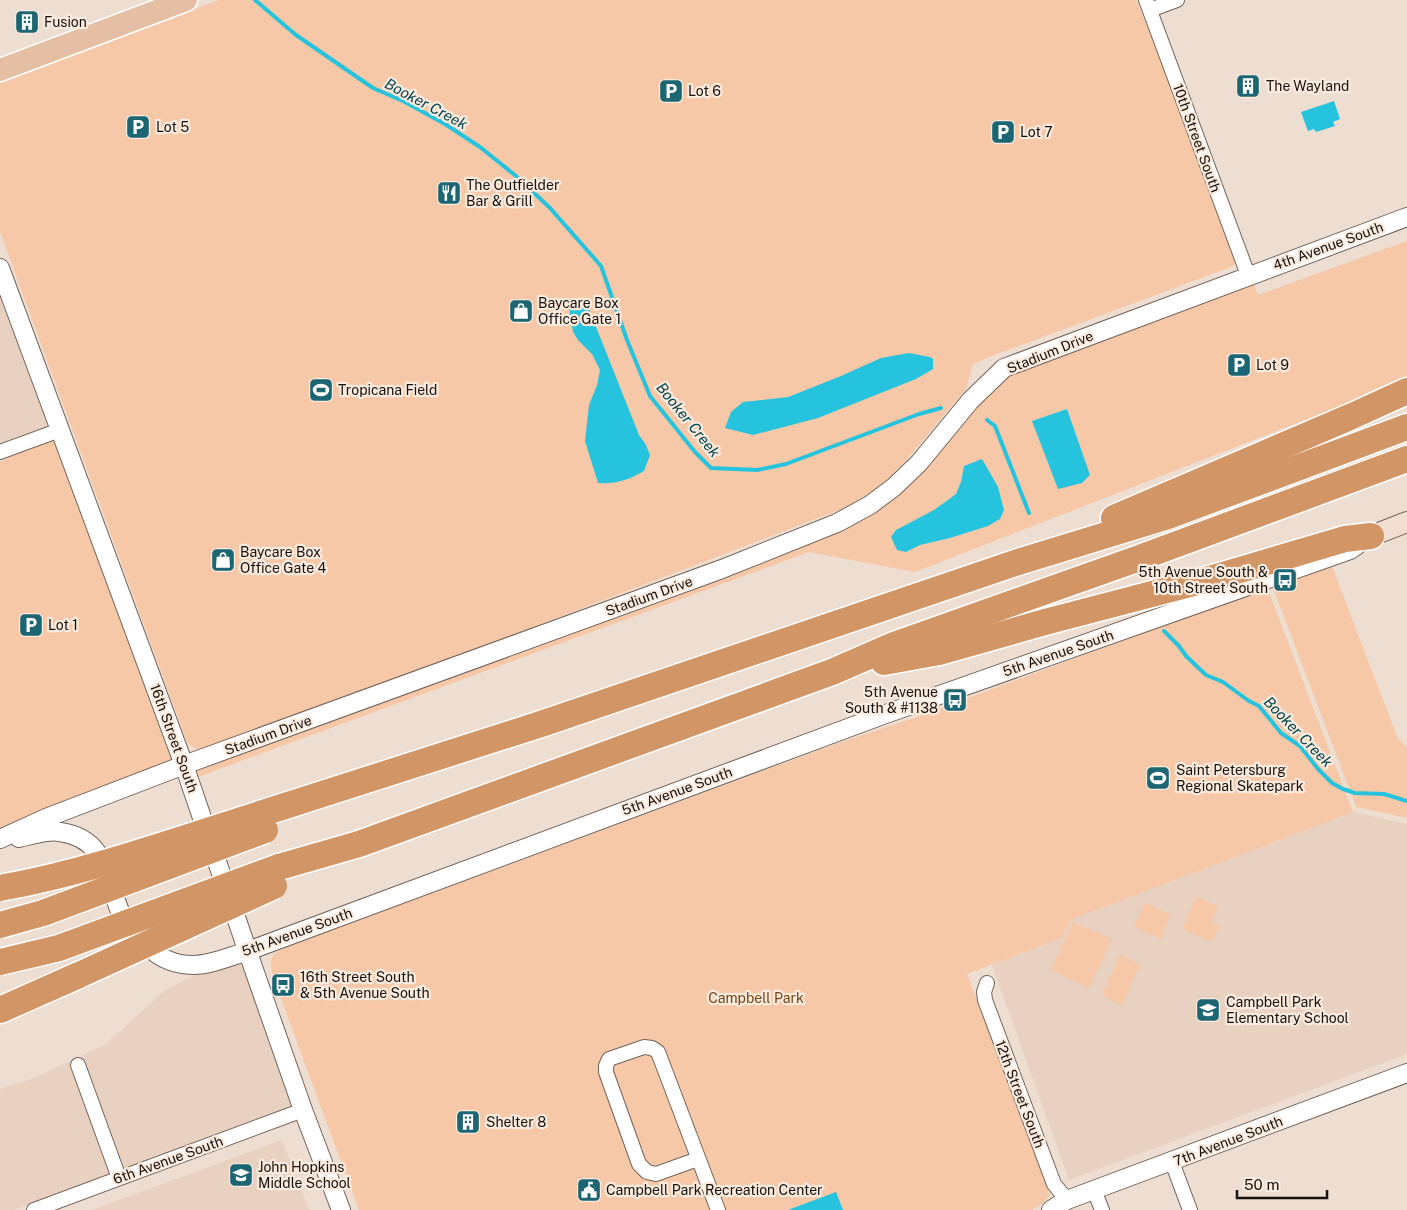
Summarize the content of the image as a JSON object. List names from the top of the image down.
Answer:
{
  "streets": {
    "main road": ["5th Avenue South"],
    "street": [
      "10th Street South",
      "4th Avenue South",
      "Stadium Drive",
      "16th Street South",
      "12th Street South",
      "7th Avenue South",
      "6th Avenue South"
    ]
  },
  "crossings": [
    ["10th Street South", "4th Avenue South"],
    ["10th Street South", "Stadium Drive"],
    ["4th Avenue South", "Stadium Drive"],
    ["Stadium Drive", "5th Avenue South"],
    ["Stadium Drive", "16th Street South"],
    ["5th Avenue South", "16th Street South"],
    ["16th Street South", "6th Avenue South"],
    ["12th Street South", "7th Avenue South"]
  ],
  "water": ["Booker Creek"],
  "parks": ["Campbell Park"],
  "places": {
    "building": ["Fusion", "The Wayland", "Shelter 8"],
    "parking": [
      "Lot 6",
      "Lot 5",
      "Lot 7",
      "Lot 9",
      "Lot 1"
    ],
    "restaurant": ["The Outfielder Bar & Grill"],
    "shop": ["Baycare Box Office Gate 1", "Baycare Box Office Gate 4"],
    "sports": ["Tropicana Field", "Saint Petersburg Regional Skatepark"],
    "bus stop": ["5th Avenue South & 10th Street South", "5th Avenue South & #1138", "16th Street South & 5th Avenue South"],
    "school or university": ["Campbell Park Elementary School", "John Hopkins Middle School"],
    "public building": ["Campbell Park Recreation Center"]
  },
  "scale_bar": "50 m"
}
